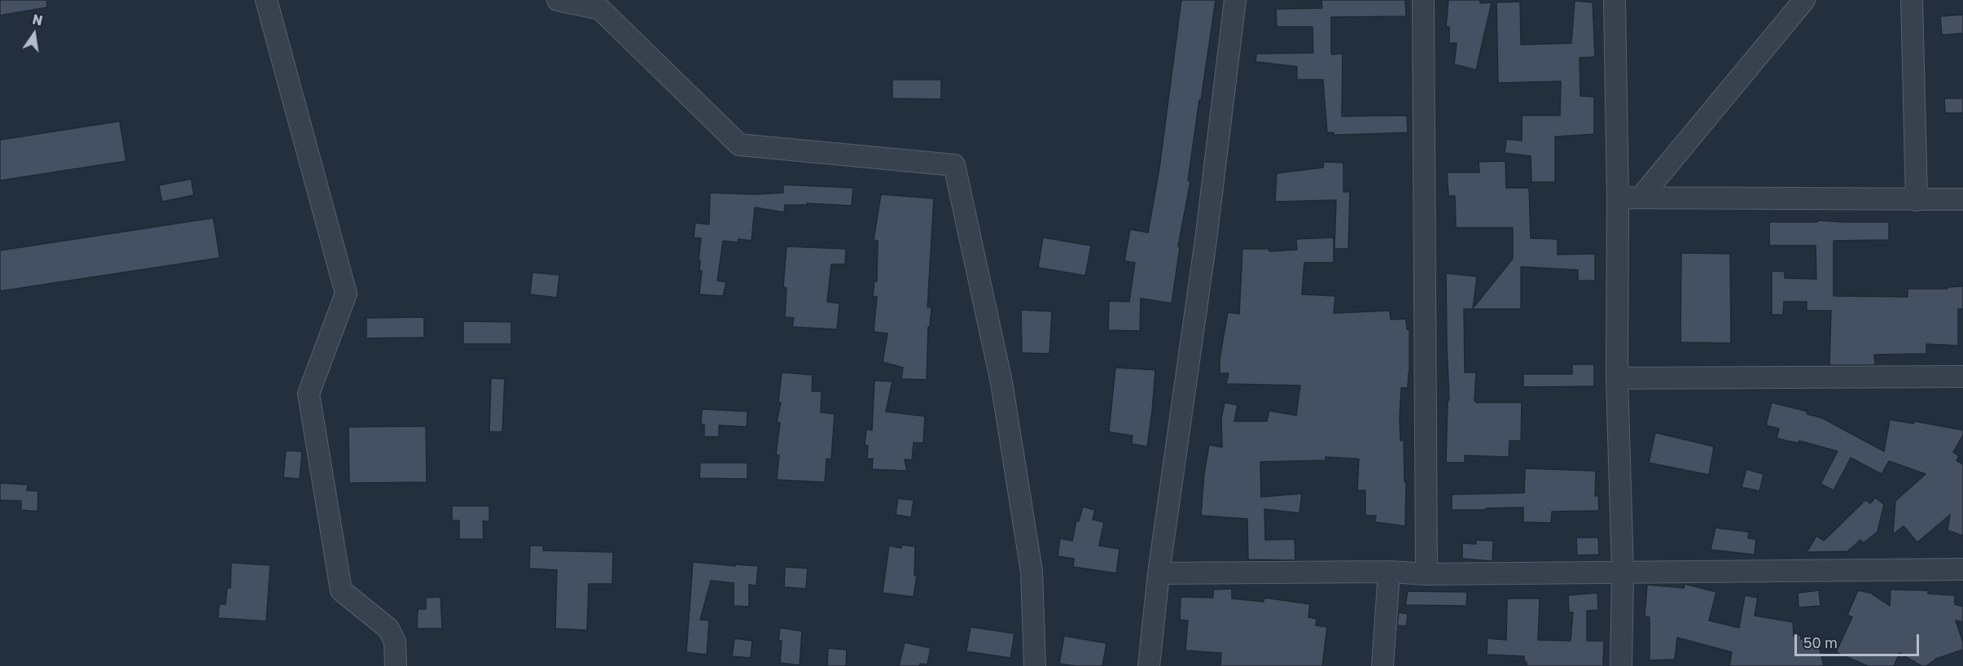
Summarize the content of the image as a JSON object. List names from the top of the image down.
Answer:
{
  "scale_bar": "50 m",
  "north": "top"
}
